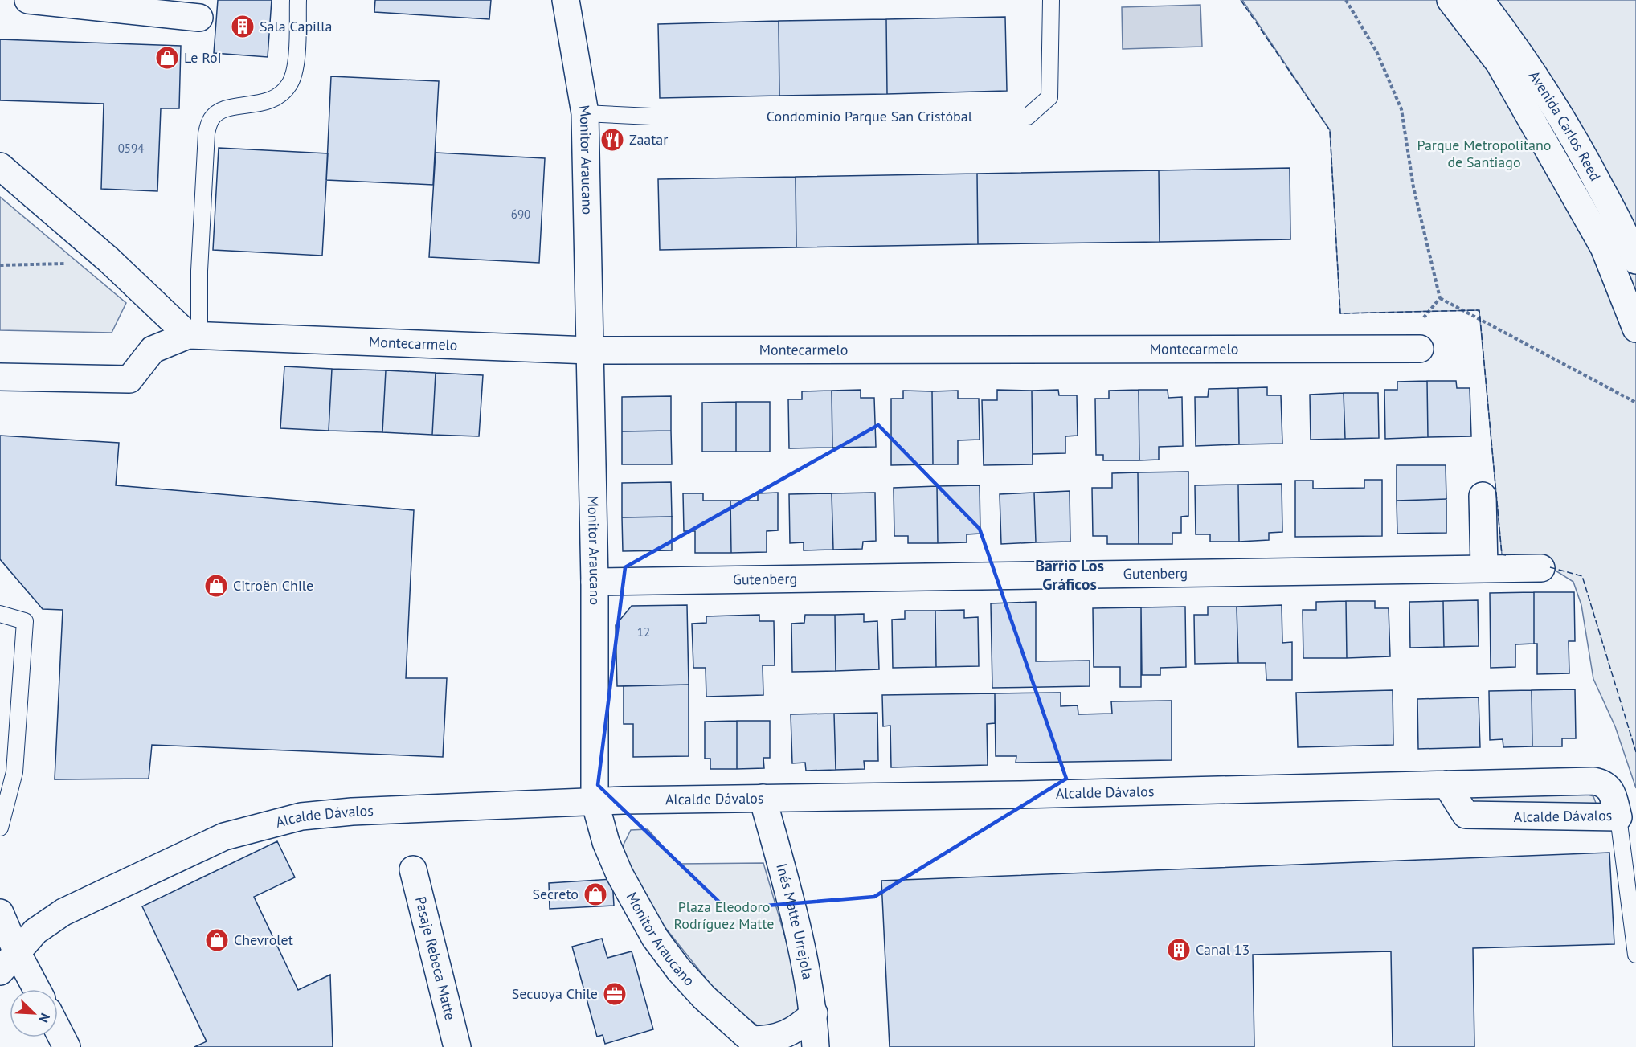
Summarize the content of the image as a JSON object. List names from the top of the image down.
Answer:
{
  "streets": {
    "street": [
      "Avenida Carlos Reed",
      "Monitor Araucano",
      "Montecarmelo",
      "Gutenberg",
      "Alcalde Dávalos",
      "Inés Matte Urrejola",
      "Pasaje Rebeca Matte"
    ],
    "lane": ["Condominio Parque San Cristóbal"]
  },
  "crossings": [
    ["Condominio Parque San Cristóbal", "Monitor Araucano"],
    ["Monitor Araucano", "Montecarmelo"],
    ["Monitor Araucano", "Gutenberg"],
    ["Monitor Araucano", "Alcalde Dávalos"],
    ["Alcalde Dávalos", "Inés Matte Urrejola"]
  ],
  "districts": ["Barrio Los Gráficos"],
  "parks": ["Parque Metropolitano de Santiago", "Plaza Eleodoro Rodríguez Matte"],
  "places": {
    "building": ["Sala Capilla", "Canal 13"],
    "shop": [
      "Le Roi",
      "Citroën Chile",
      "Secreto",
      "Chevrolet"
    ],
    "restaurant": ["Zaatar"],
    "office": ["Secuoya Chile"]
  },
  "house_numbers": ["0594", "690", "12"],
  "north": "bottom right"
}
